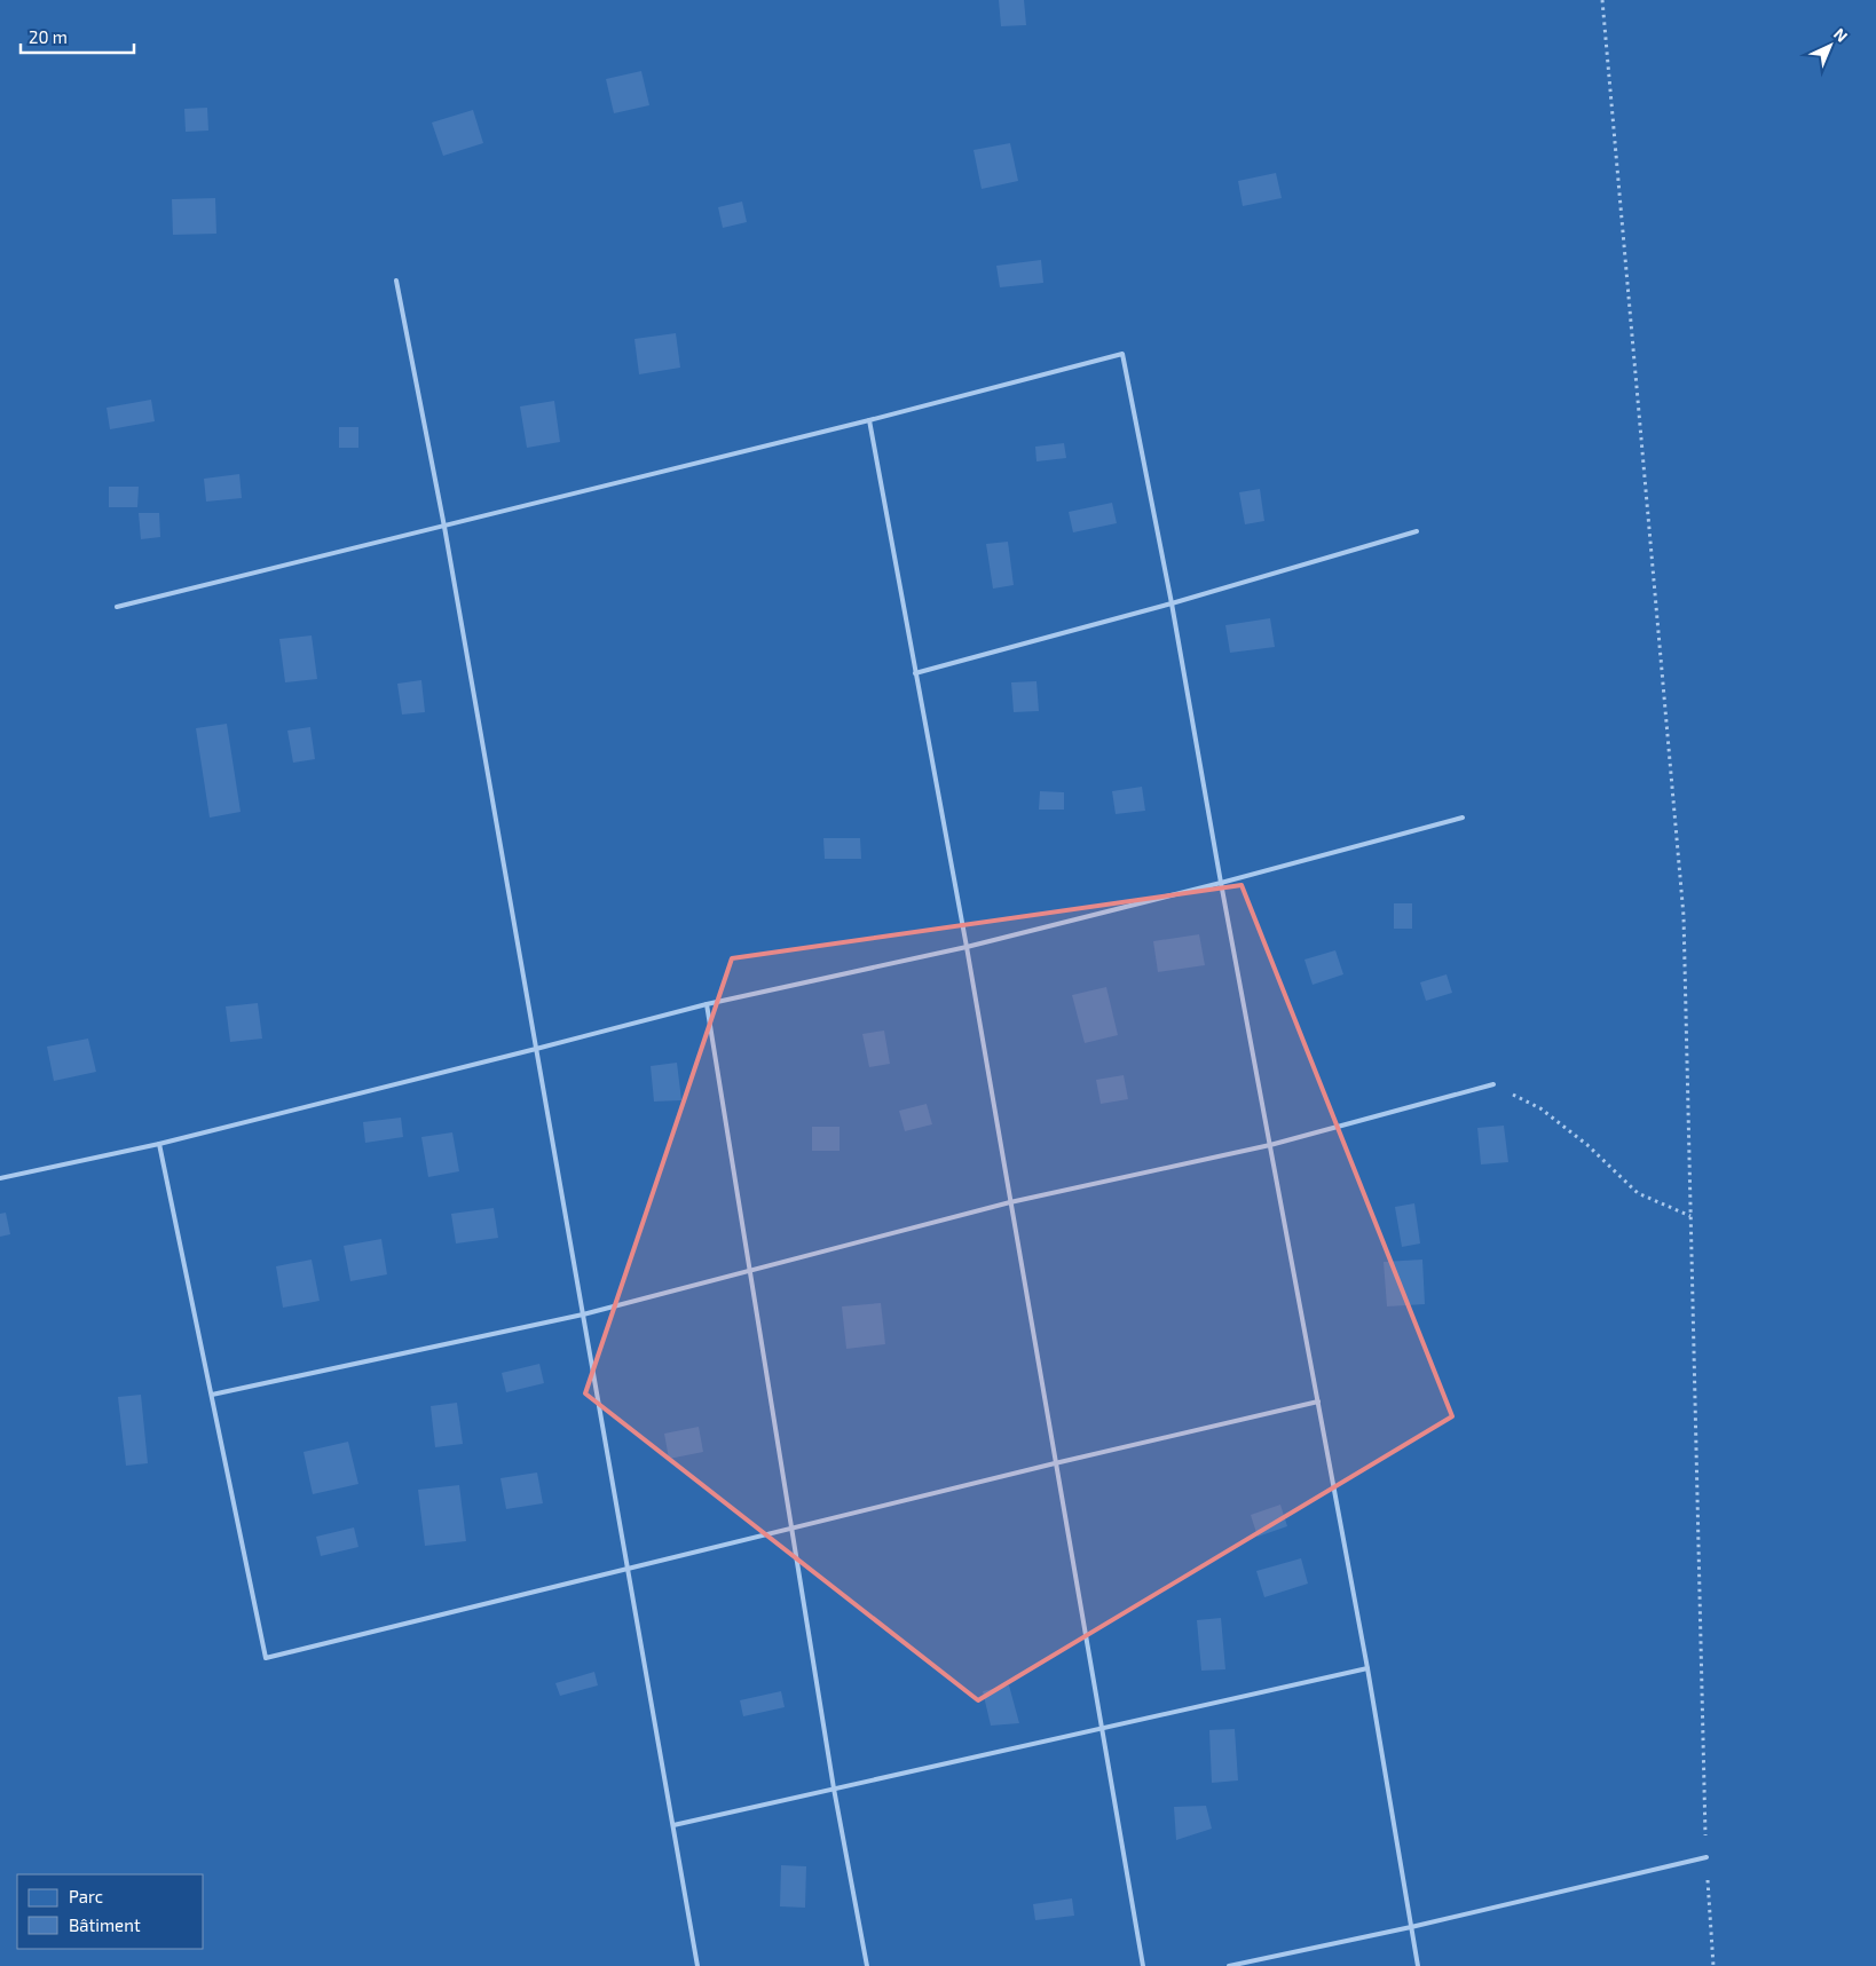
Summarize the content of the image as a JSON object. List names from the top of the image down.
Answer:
{
  "legend": ["Parc", "Bâtiment"],
  "scale_bar": "20 m",
  "north": "top right"
}
